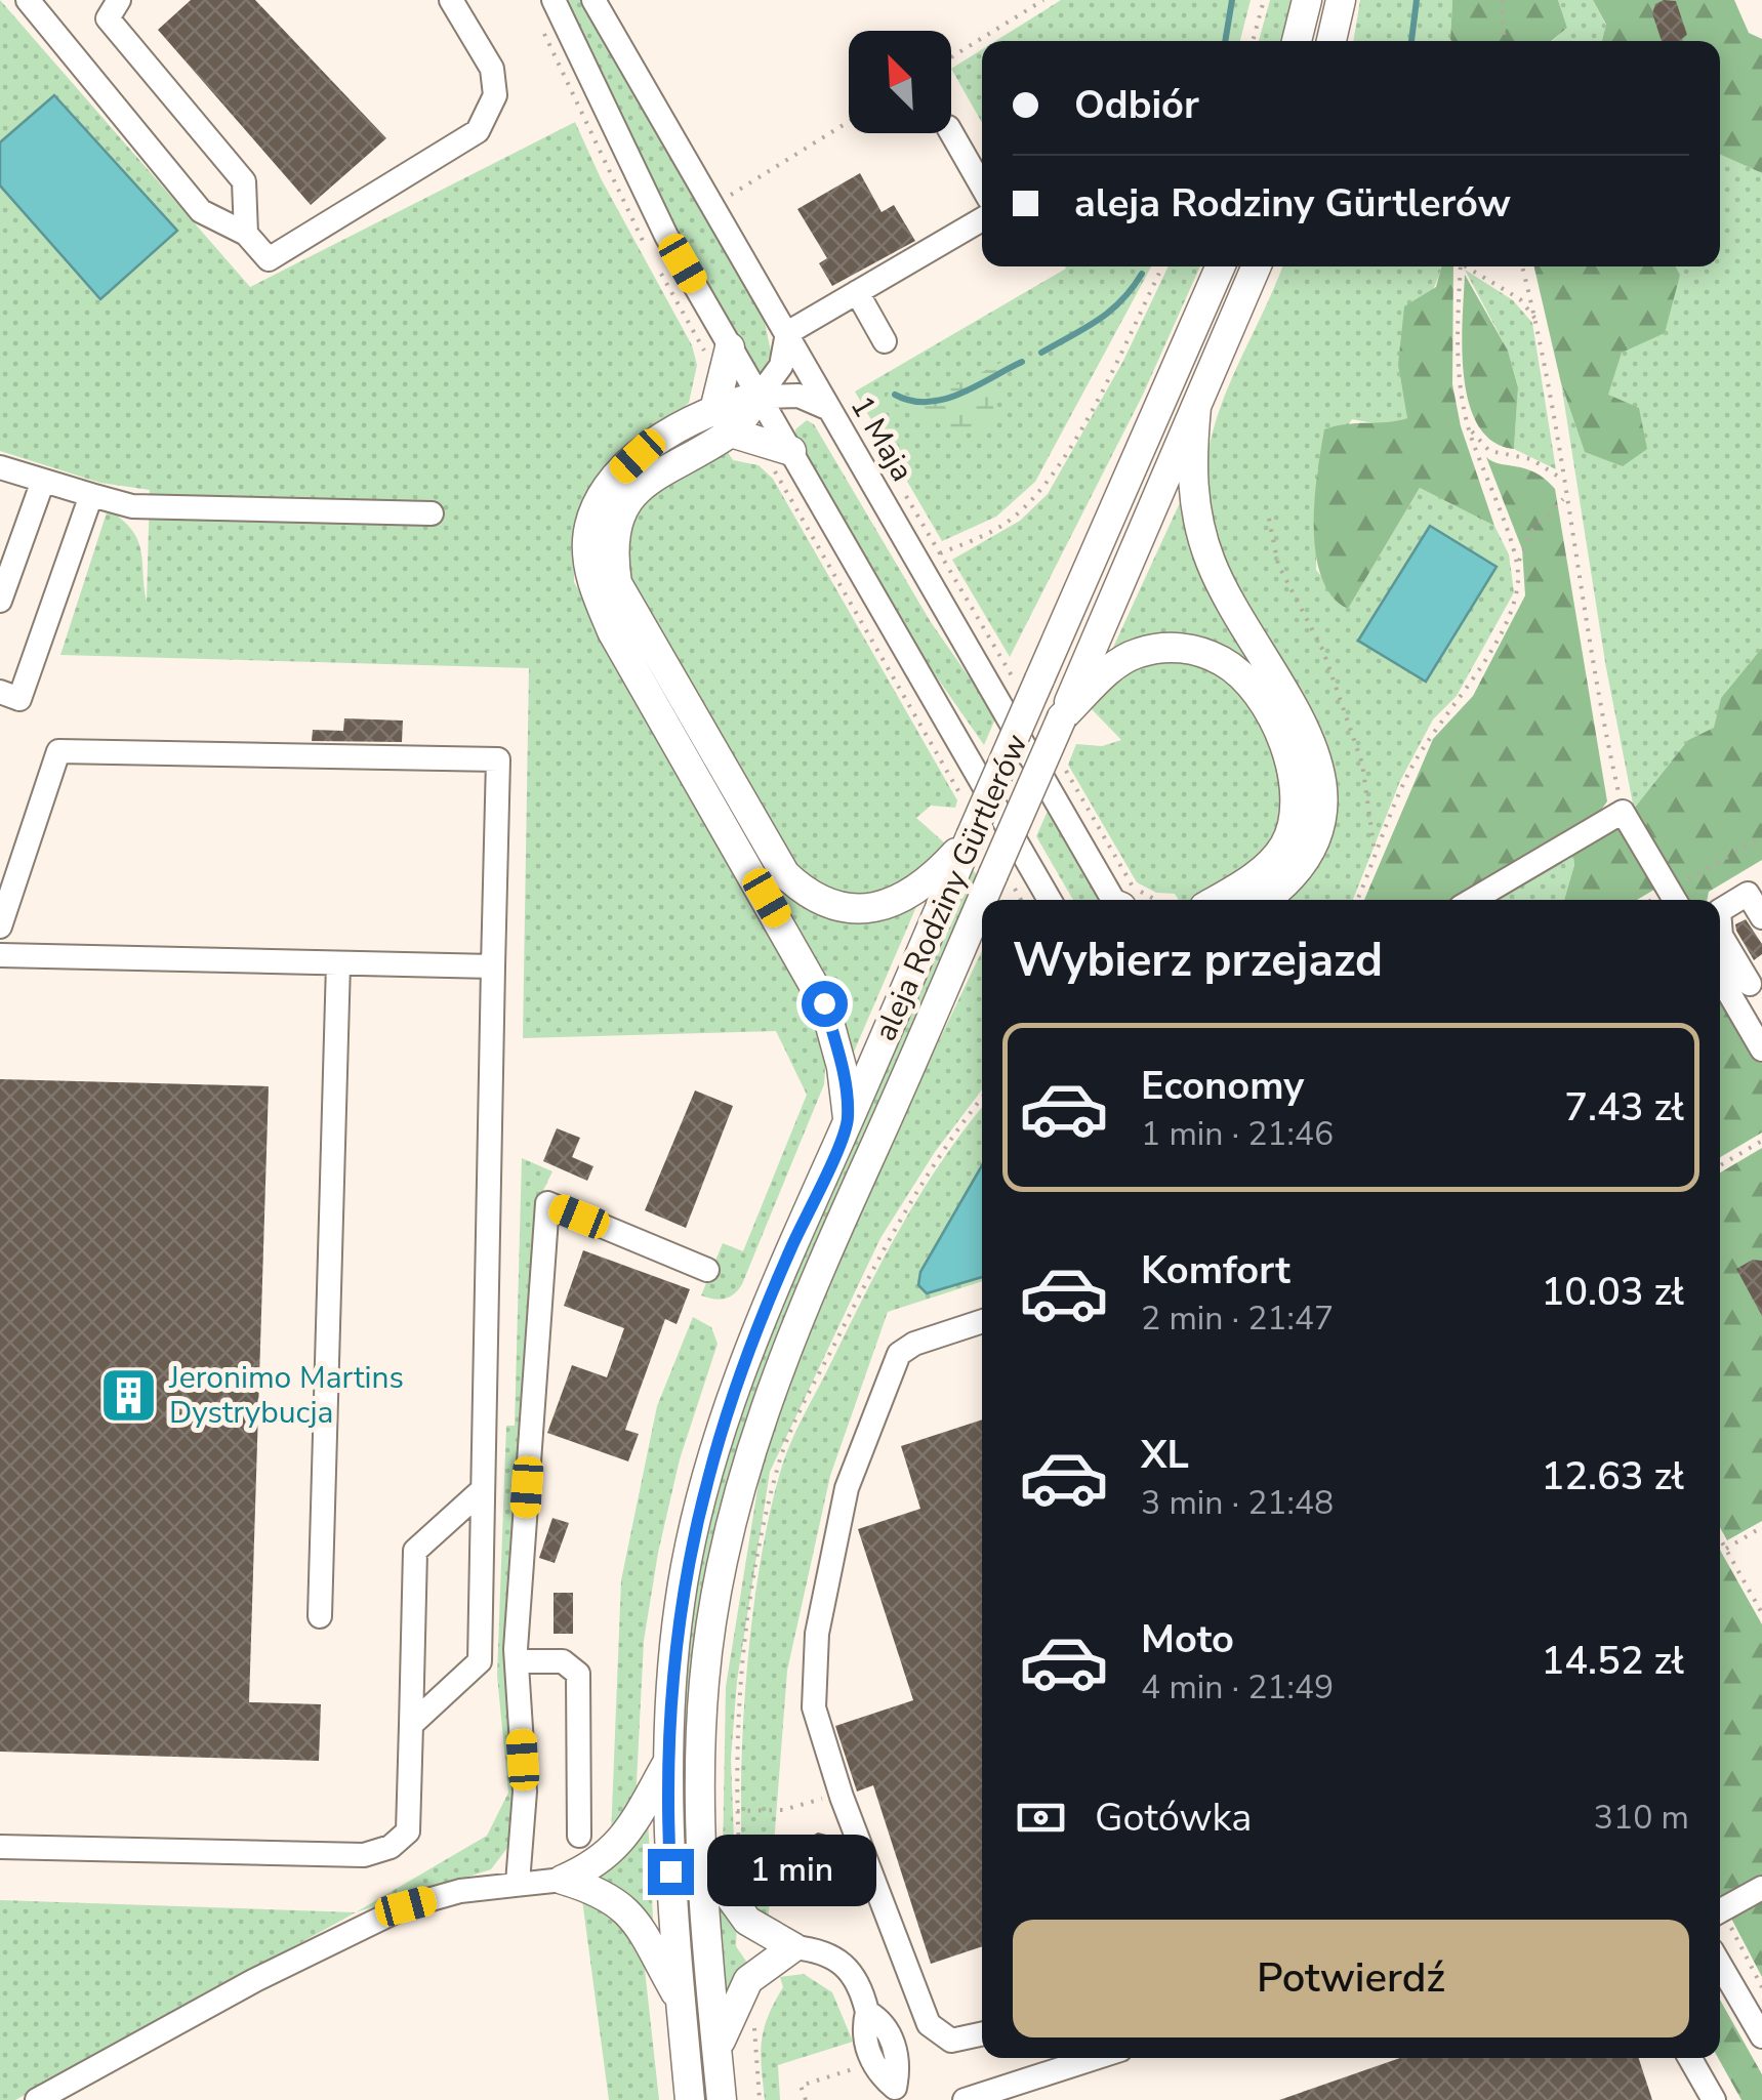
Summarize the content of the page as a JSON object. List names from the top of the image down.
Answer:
{
  "streets": {
    "main road": ["aleja Rodziny Gürtlerów"],
    "street": ["1 Maja"]
  },
  "places": {
    "building": ["Jeronimo Martins Dystrybucja"]
  },
  "north": "top left",
  "page": {
    "banner": ["Odbiór", "aleja Rodziny Gürtlerów"],
    "heading": "Wybierz przejazd",
    "list": [
      {
        "name": "Economy",
        "note": "1 min · 21:46",
        "value": "7.43 zł"
      },
      {
        "name": "Komfort",
        "note": "2 min · 21:47",
        "value": "10.03 zł"
      },
      {
        "name": "XL",
        "note": "3 min · 21:48",
        "value": "12.63 zł"
      },
      {
        "name": "Moto",
        "note": "4 min · 21:49",
        "value": "14.52 zł"
      }
    ],
    "pay": ["Gotówka", "310 m"],
    "bubble": "1 min",
    "buttons": "Potwierdź"
  }
}
